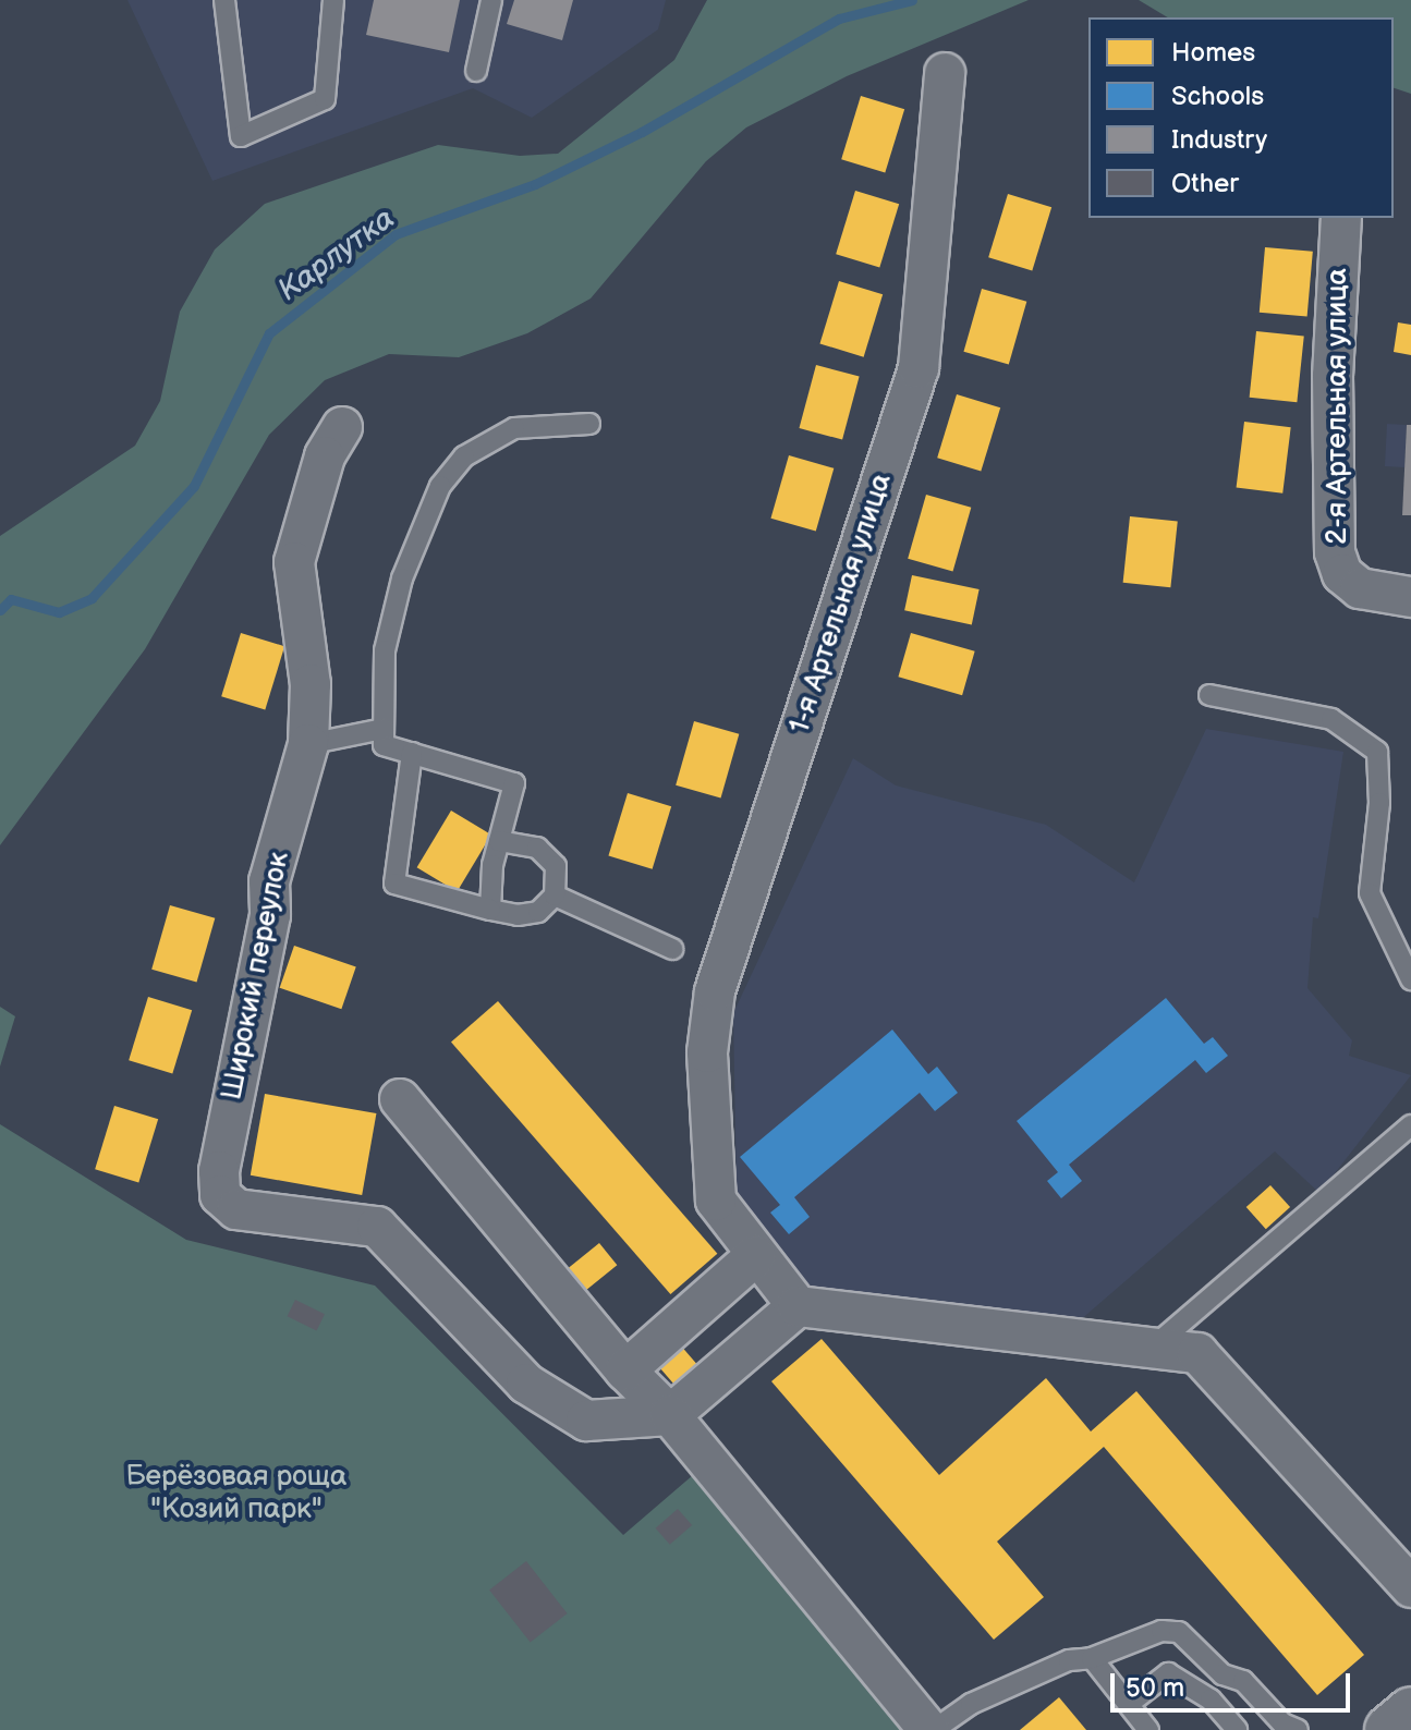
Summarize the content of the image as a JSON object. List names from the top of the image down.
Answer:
{
  "streets": {
    "street": ["2-я Артельная улица", "1-я Артельная улица", "Широкий переулок"]
  },
  "water": ["Карлутка"],
  "parks": ["Берёзовая роща \"Козий парк\""],
  "legend": [
    "Homes",
    "Schools",
    "Industry",
    "Other"
  ],
  "scale_bar": "50 m"
}
